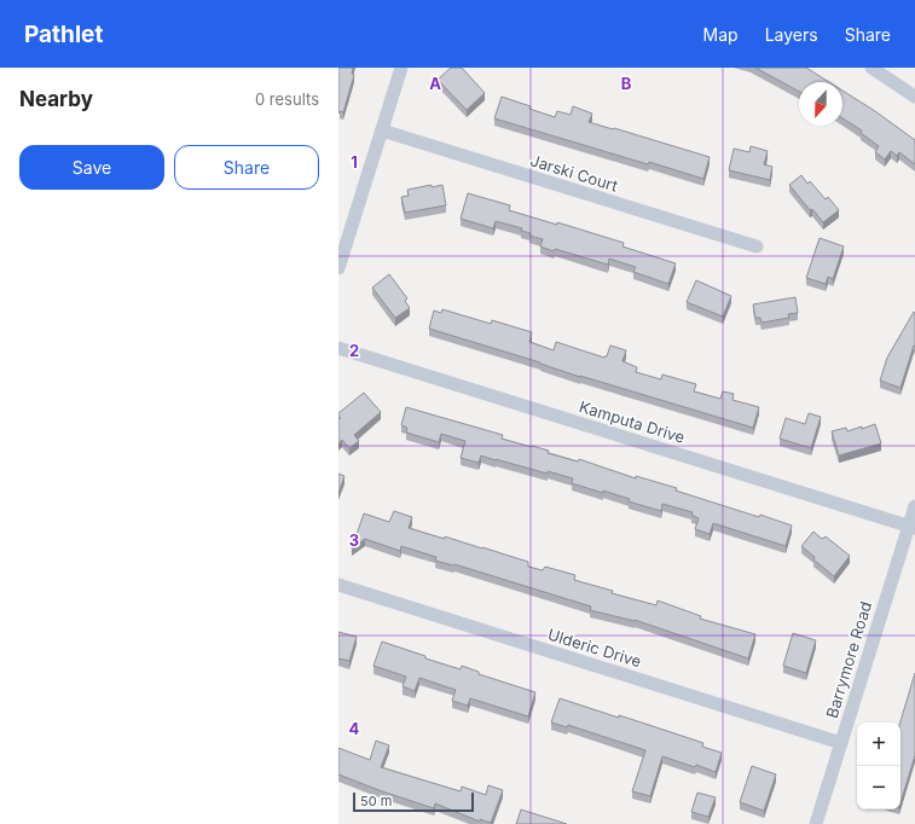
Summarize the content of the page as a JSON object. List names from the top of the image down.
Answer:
{
  "streets": {
    "street": [
      "Jarski Court",
      "Kamputa Drive",
      "Ulderic Drive",
      "Barrymore Road"
    ]
  },
  "crossings": [
    ["Kamputa Drive", "Barrymore Road"],
    ["Ulderic Drive", "Barrymore Road"]
  ],
  "scale_bar": "50 m",
  "north": "bottom",
  "page": {
    "header": "Pathlet",
    "nav": ["Map", "Layers", "Share"],
    "heading": ["Nearby", "0 results"],
    "buttons": ["Save", "Share"],
    "map_buttons": ["+", "−"],
    "scale": "50 m"
  },
  "grid": {
    "columns": ["A", "B"],
    "rows": [
      "1",
      "2",
      "3",
      "4"
    ]
  }
}
